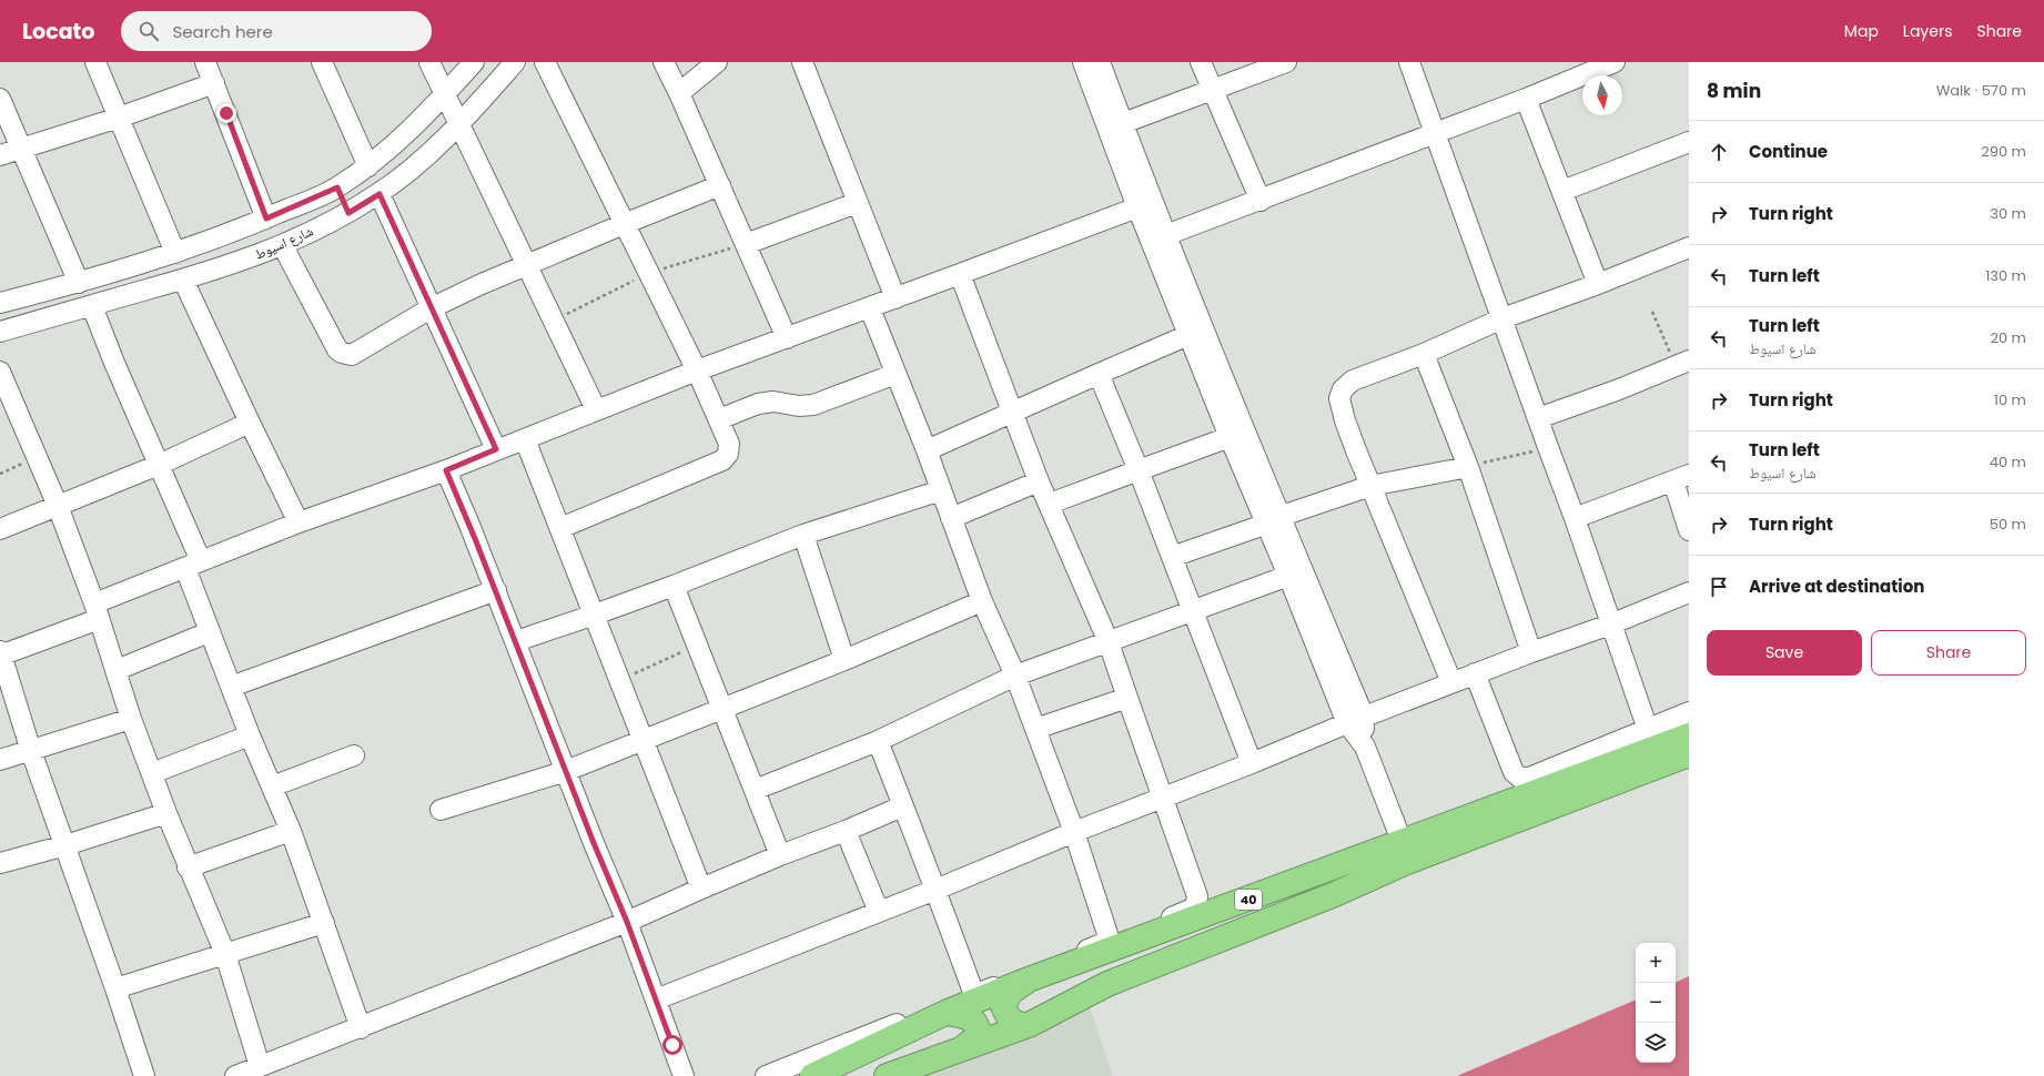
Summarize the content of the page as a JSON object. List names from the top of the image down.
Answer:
{
  "streets": {
    "highway": ["40"],
    "street": ["شارع اسيوط"]
  },
  "north": "bottom",
  "page": {
    "header": "Locato",
    "search": "Search here",
    "nav": ["Map", "Layers", "Share"],
    "heading": ["8 min", "Walk · 570 m"],
    "list": [
      ["Continue", "290 m"],
      ["Turn right", "30 m"],
      ["Turn left", "130 m"],
      ["Turn left", "شارع اسيوط", "20 m"],
      ["Turn right", "10 m"],
      ["Turn left", "شارع اسيوط", "40 m"],
      ["Turn right", "50 m"],
      "Arrive at destination"
    ],
    "buttons": ["Save", "Share"],
    "map_buttons": ["+", "−"]
  }
}
